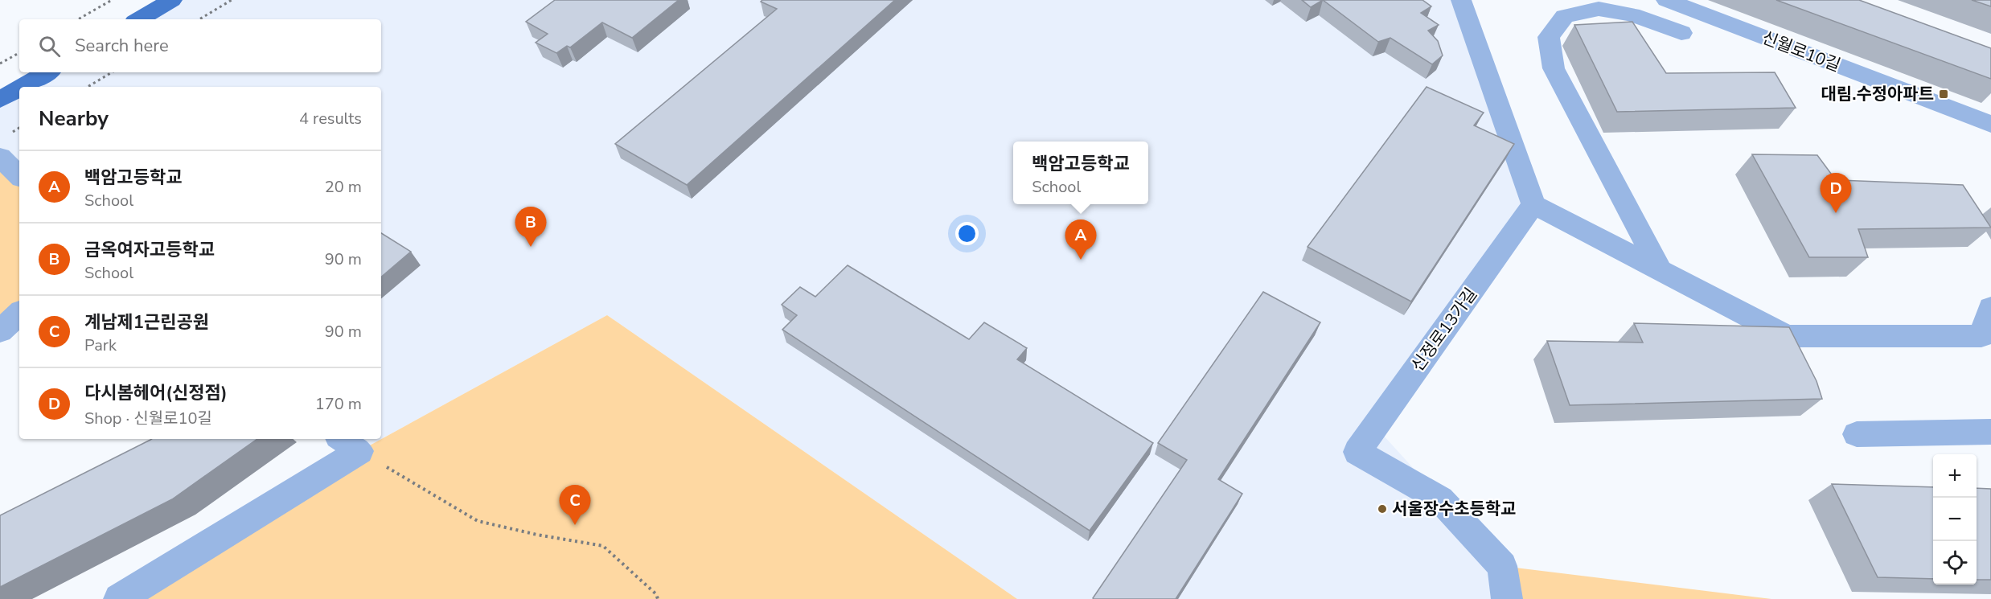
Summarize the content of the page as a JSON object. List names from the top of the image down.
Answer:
{
  "streets": {
    "street": ["신월로10길", "신정로13가길"]
  },
  "places": {
    "transit": ["대림.수정아파트"],
    "other": ["서울장수초등학교"]
  },
  "page": {
    "search": "Search here",
    "heading": ["Nearby", "4 results"],
    "popup": ["백암고등학교", "School"],
    "list": [
      {
        "mark": "A",
        "name": "백암고등학교",
        "note": "School",
        "value": "20 m"
      },
      {
        "mark": "B",
        "name": "금옥여자고등학교",
        "note": "School",
        "value": "90 m"
      },
      {
        "mark": "C",
        "name": "계남제1근린공원",
        "note": "Park",
        "value": "90 m"
      },
      {
        "mark": "D",
        "name": "다시봄헤어(신정점)",
        "note": "Shop · 신월로10길",
        "value": "170 m"
      }
    ],
    "pins": [
      "D",
      "B",
      "A",
      "C"
    ],
    "map_buttons": ["+", "−"]
  }
}
